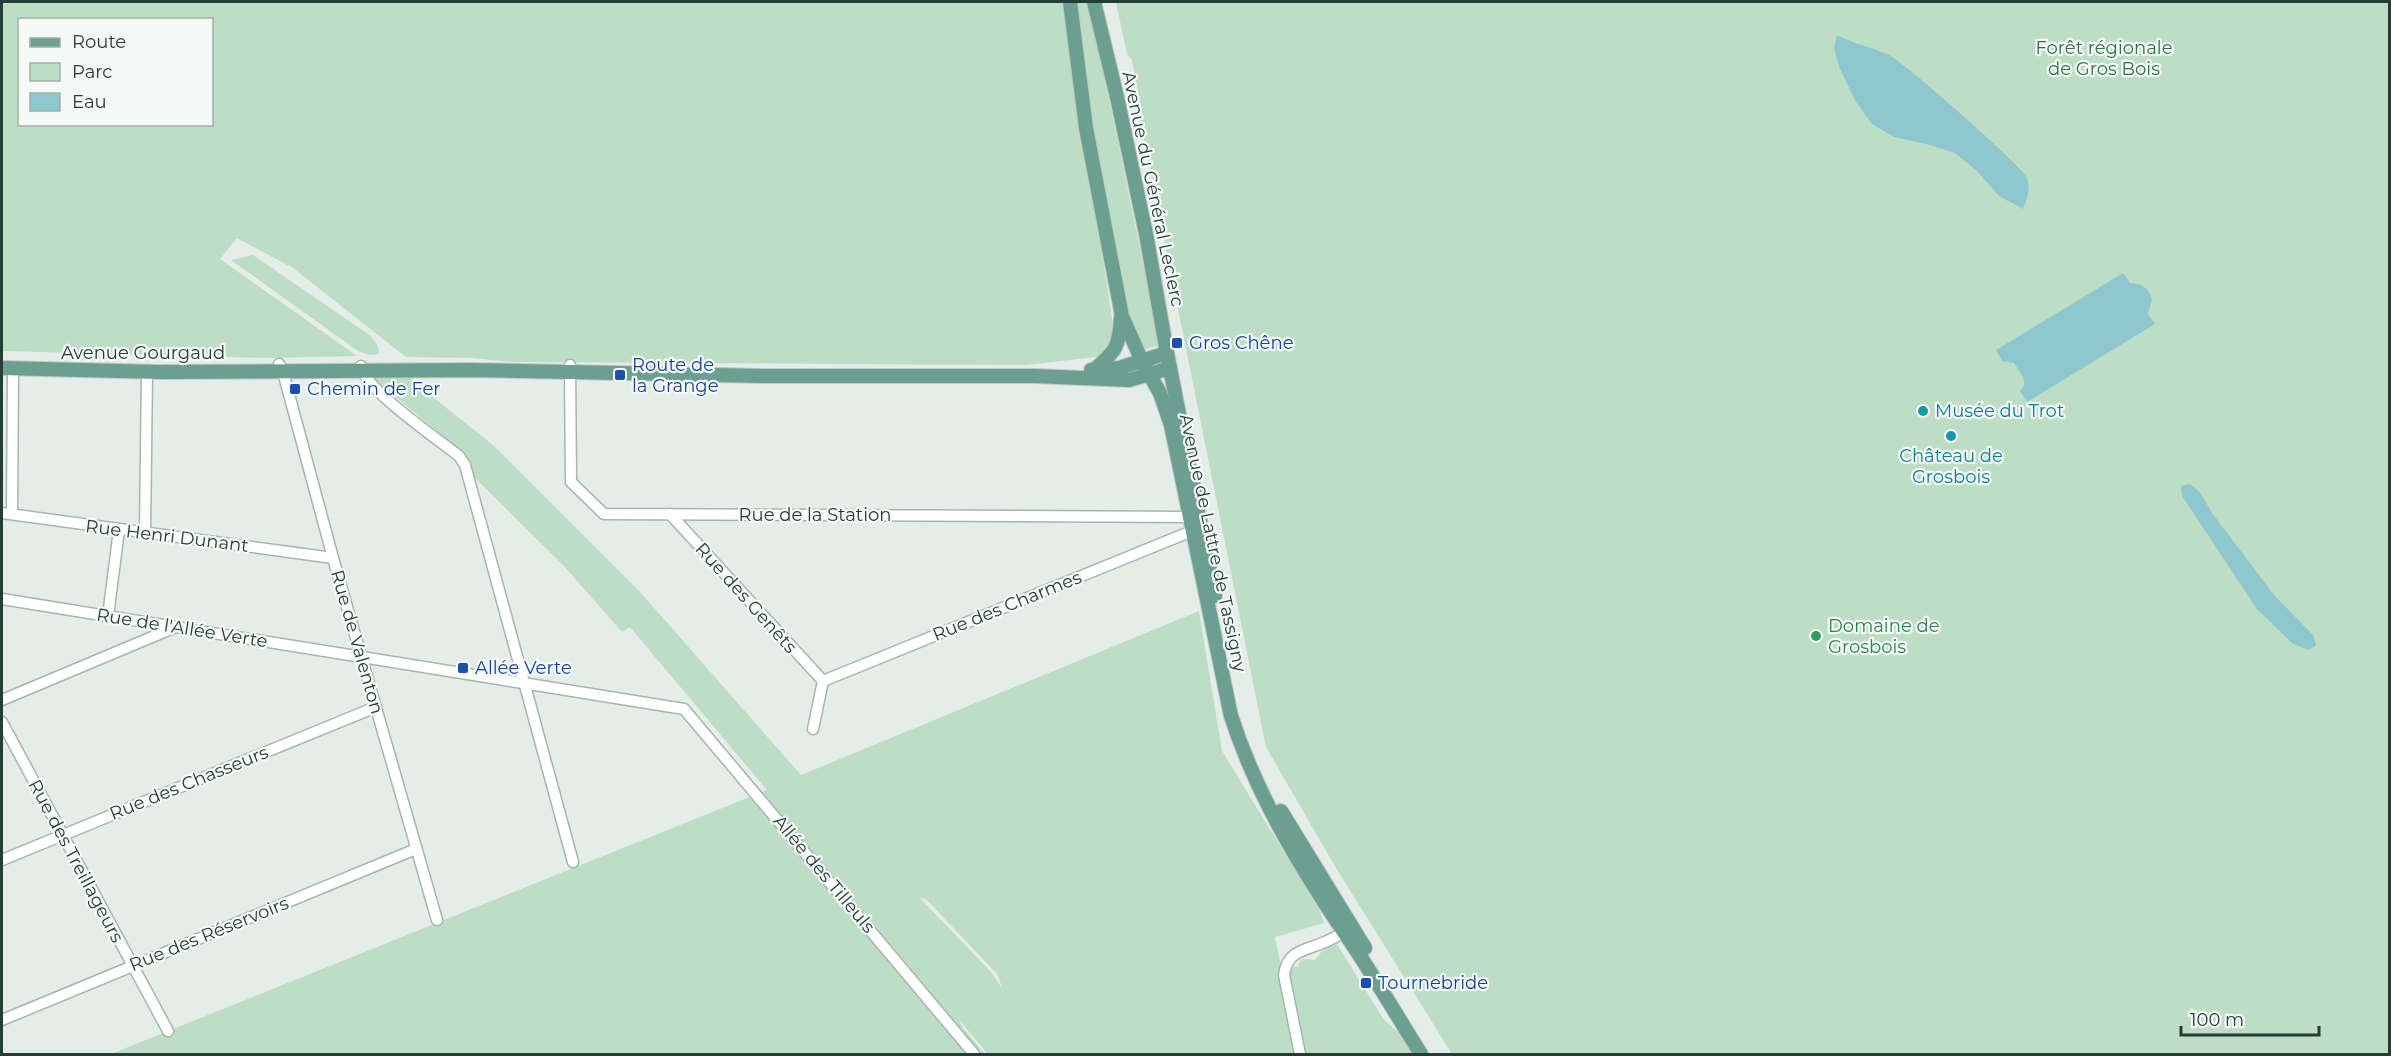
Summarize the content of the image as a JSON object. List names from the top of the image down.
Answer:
{
  "streets": {
    "main road": ["Avenue du Général Leclerc", "Avenue Gourgaud", "Avenue de Lattre de Tassigny"],
    "street": [
      "Rue de la Station",
      "Rue Henri Dunant",
      "Rue des Genêts",
      "Rue des Charmes",
      "Rue de l'Allée Verte",
      "Rue de Valenton",
      "Rue des Chasseurs",
      "Rue des Treillageurs",
      "Allée des Tilleuls",
      "Rue des Réservoirs"
    ]
  },
  "crossings": [
    ["Avenue du Général Leclerc", "Avenue de Lattre de Tassigny"],
    ["Avenue Gourgaud", "Rue de Valenton"],
    ["Rue de la Station", "Avenue de Lattre de Tassigny"],
    ["Rue de la Station", "Rue des Genêts"],
    ["Rue Henri Dunant", "Rue de Valenton"],
    ["Avenue de Lattre de Tassigny", "Rue des Charmes"],
    ["Rue des Genêts", "Rue des Charmes"],
    ["Rue de l'Allée Verte", "Rue de Valenton"],
    ["Rue de Valenton", "Rue des Chasseurs"],
    ["Rue de Valenton", "Rue des Réservoirs"],
    ["Rue des Chasseurs", "Rue des Treillageurs"],
    ["Rue des Treillageurs", "Rue des Réservoirs"]
  ],
  "parks": ["Forêt régionale de Gros Bois"],
  "places": {
    "transit": [
      "Gros Chêne",
      "Route de la Grange",
      "Chemin de Fer",
      "Allée Verte",
      "Tournebride"
    ],
    "other": ["Musée du Trot", "Château de Grosbois", "Domaine de Grosbois"]
  },
  "legend": ["Route", "Parc", "Eau"],
  "scale_bar": "100 m"
}
